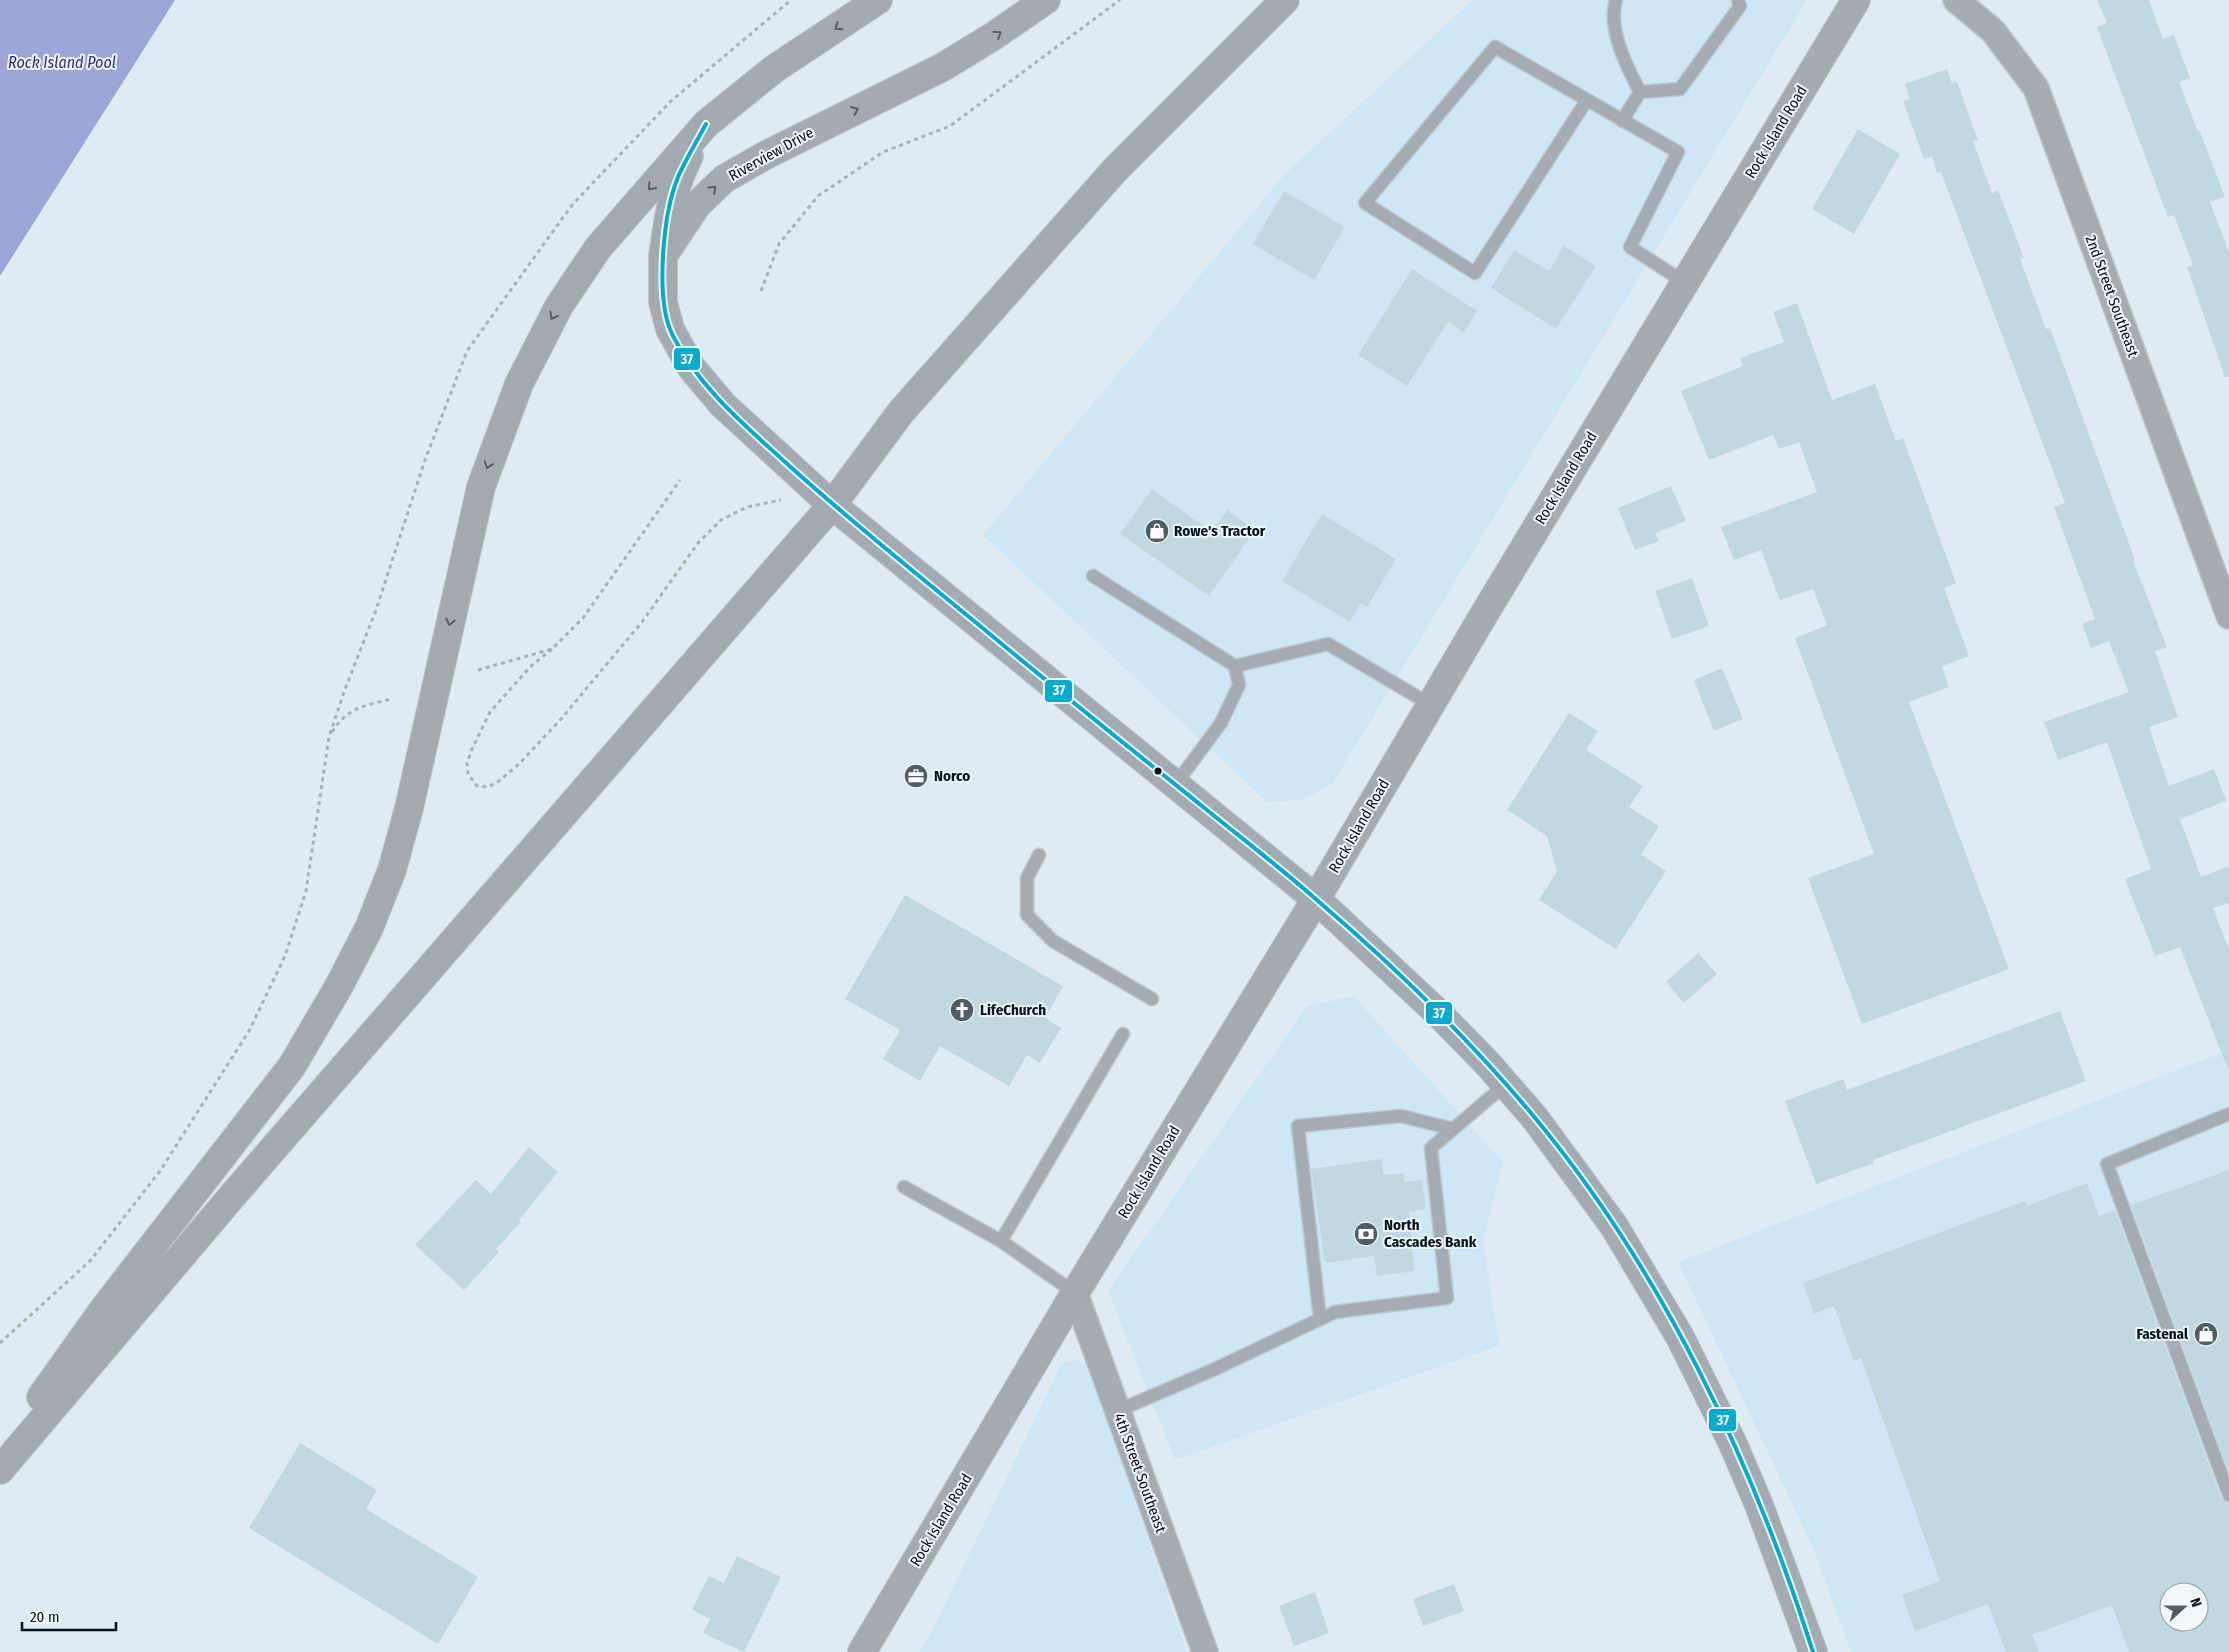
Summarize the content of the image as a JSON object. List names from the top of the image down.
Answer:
{
  "streets": {
    "main road": ["Rock Island Road", "Riverview Drive"],
    "street": ["2nd Street Southeast", "4th Street Southeast"]
  },
  "crossings": [
    ["Rock Island Road", "4th Street Southeast"]
  ],
  "one_way": ["Riverview Drive"],
  "water": ["Rock Island Pool"],
  "places": {
    "shop": ["Rowe's Tractor", "Fastenal"],
    "office": ["Norco"],
    "church": ["LifeChurch"],
    "bank": ["North Cascades Bank"]
  },
  "lines": ["transit line 37"],
  "scale_bar": "20 m",
  "north": "right"
}
